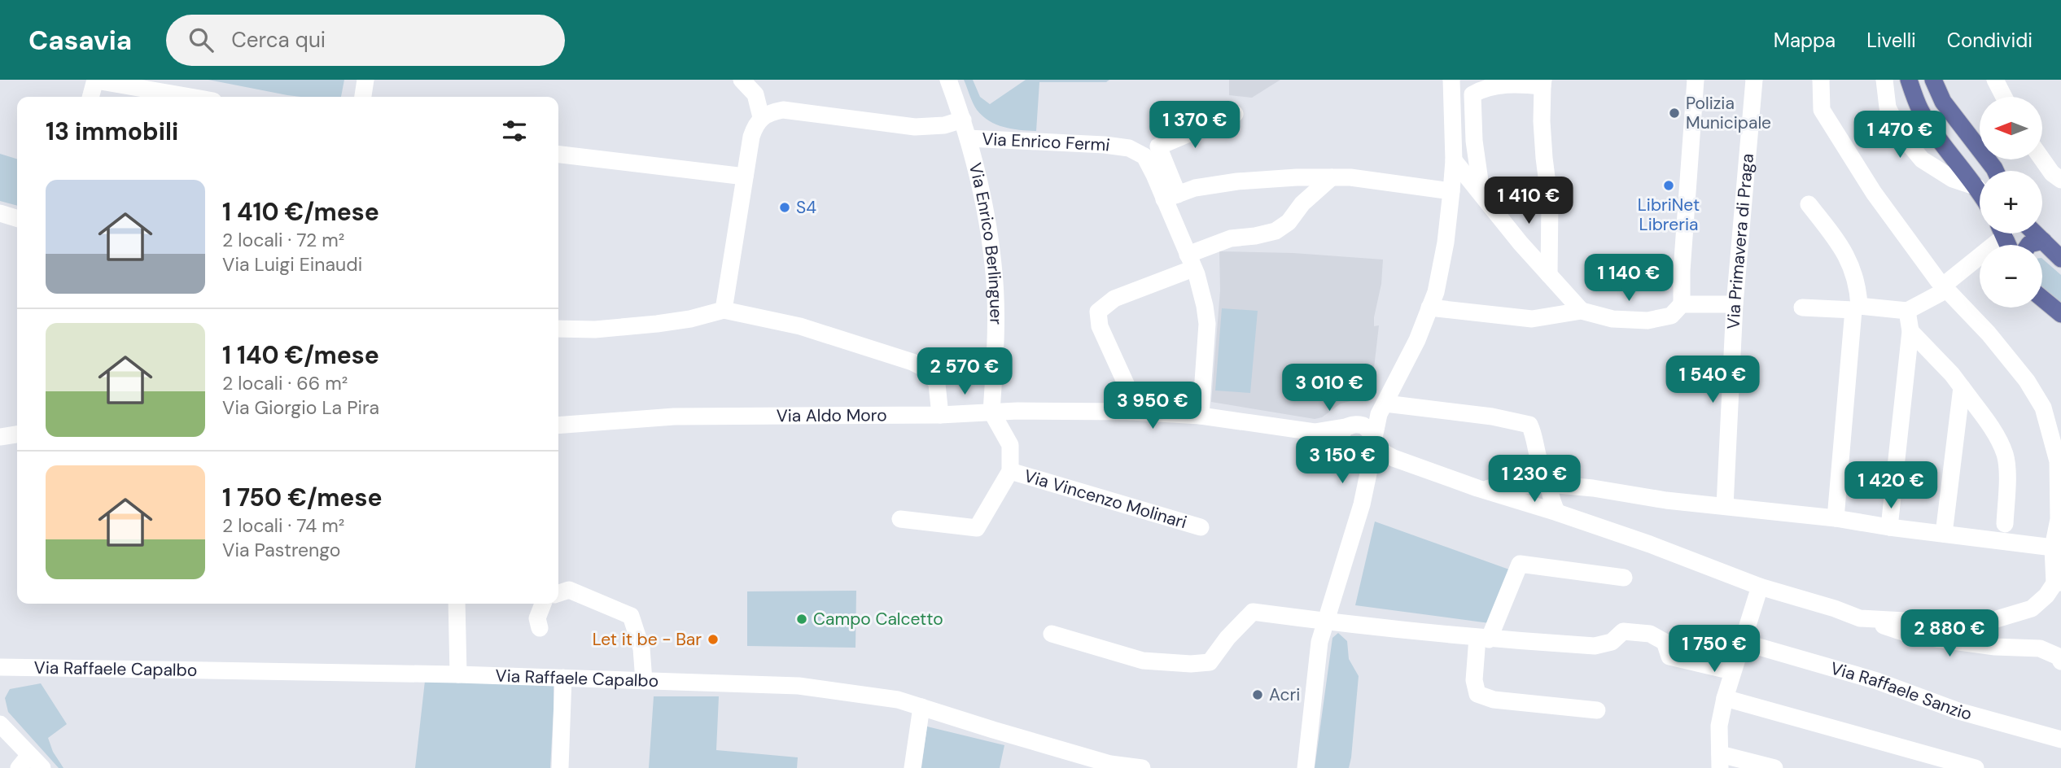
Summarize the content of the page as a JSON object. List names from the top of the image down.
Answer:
{
  "streets": {
    "street": [
      "Via Enrico Fermi",
      "Via Primavera di Praga",
      "Via Enrico Berlinguer",
      "Via Aldo Moro",
      "Via Vincenzo Molinari",
      "Via Raffaele Capalbo",
      "Via Raffaele Sanzio"
    ]
  },
  "crossings": [
    ["Via Enrico Fermi", "Via Enrico Berlinguer"],
    ["Via Enrico Berlinguer", "Via Aldo Moro"],
    ["Via Enrico Berlinguer", "Via Vincenzo Molinari"],
    ["Via Aldo Moro", "Via Vincenzo Molinari"]
  ],
  "places": [
    "Polizia Municipale",
    "LibriNet Libreria",
    "S4",
    "Campo Calcetto",
    "Let it be - Bar",
    "Acri"
  ],
  "north": "left",
  "page": {
    "header": "Casavia",
    "search": "Cerca qui",
    "nav": ["Mappa", "Livelli", "Condividi"],
    "map_buttons": ["+", "−"],
    "heading": "13 immobili",
    "price": [
      "1 370 €",
      "1 470 €",
      "1 410 €",
      "1 140 €",
      "2 570 €",
      "1 540 €",
      "3 010 €",
      "3 950 €",
      "3 150 €",
      "1 230 €",
      "1 420 €",
      "2 880 €",
      "1 750 €"
    ],
    "list": [
      {
        "name": "1 410 €/mese",
        "note": "2 locali · 72 m² · Via Luigi Einaudi"
      },
      {
        "name": "1 140 €/mese",
        "note": "2 locali · 66 m² · Via Giorgio La Pira"
      },
      {
        "name": "1 750 €/mese",
        "note": "2 locali · 74 m² · Via Pastrengo"
      }
    ]
  }
}
